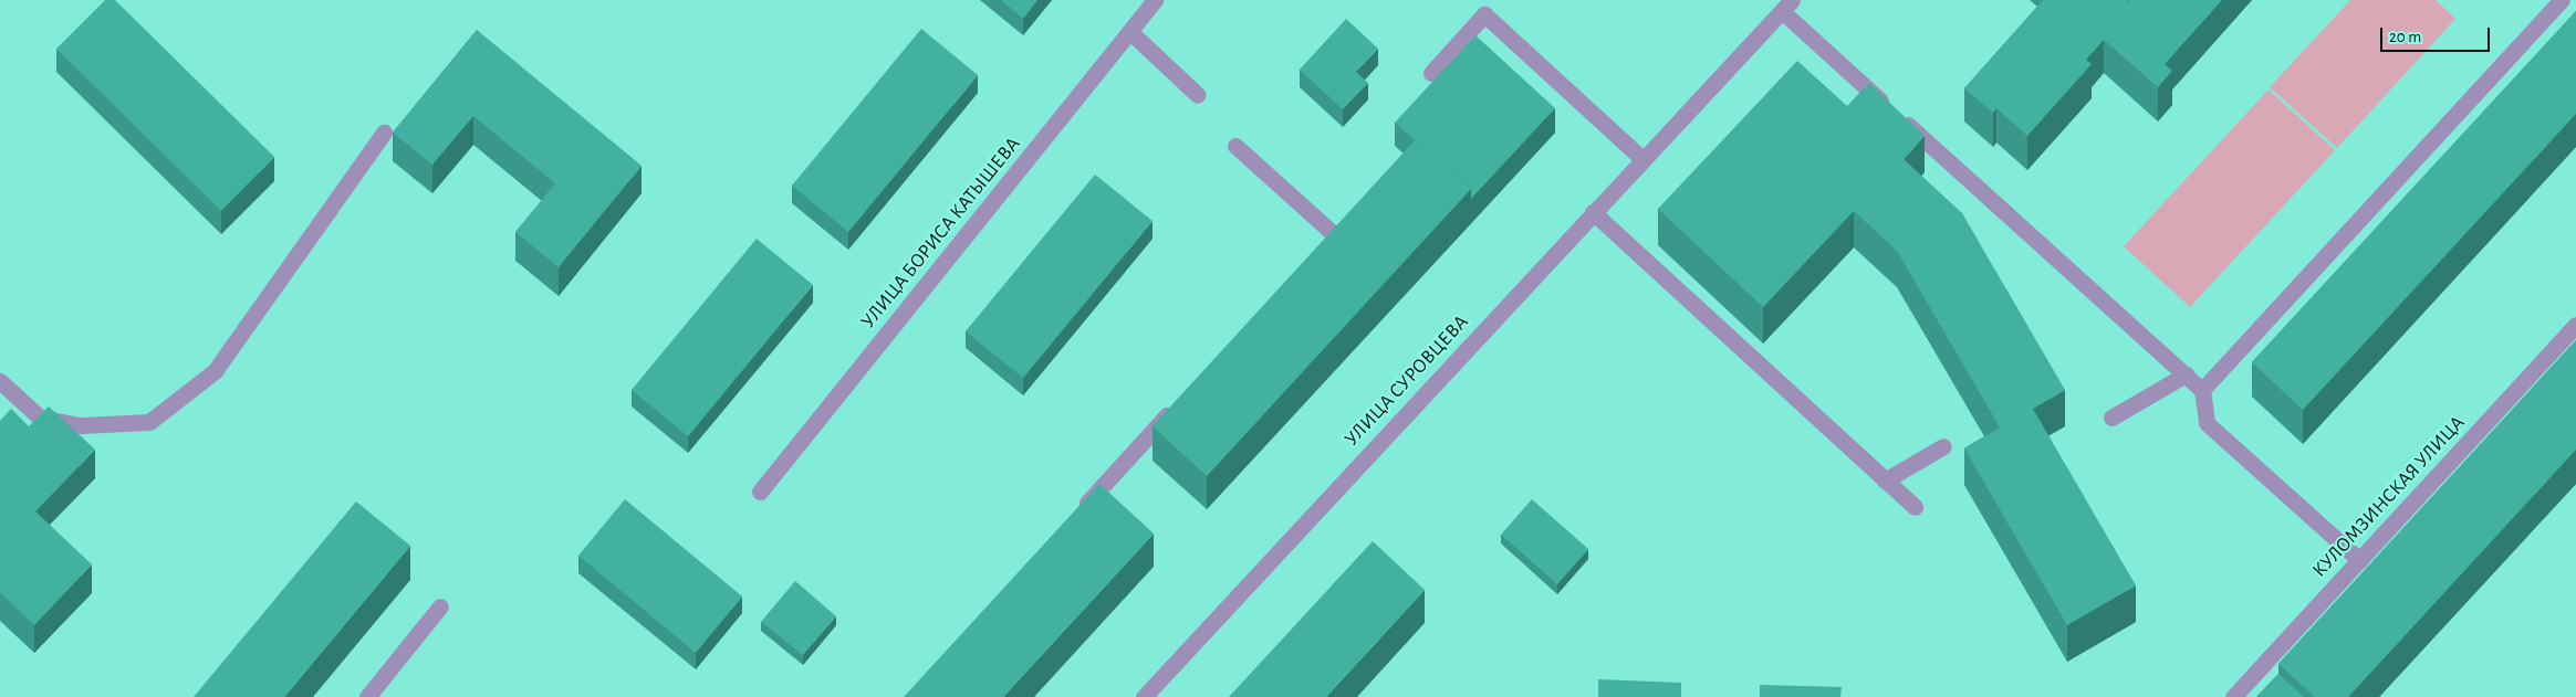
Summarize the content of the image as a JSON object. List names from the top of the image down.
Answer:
{
  "streets": {
    "street": ["УЛИЦА БОРИСА КАТЫШЕВА", "УЛИЦА СУРОВЦЕВА", "КУЛОМЗИНСКАЯ УЛИЦА"]
  },
  "scale_bar": "20 m"
}
